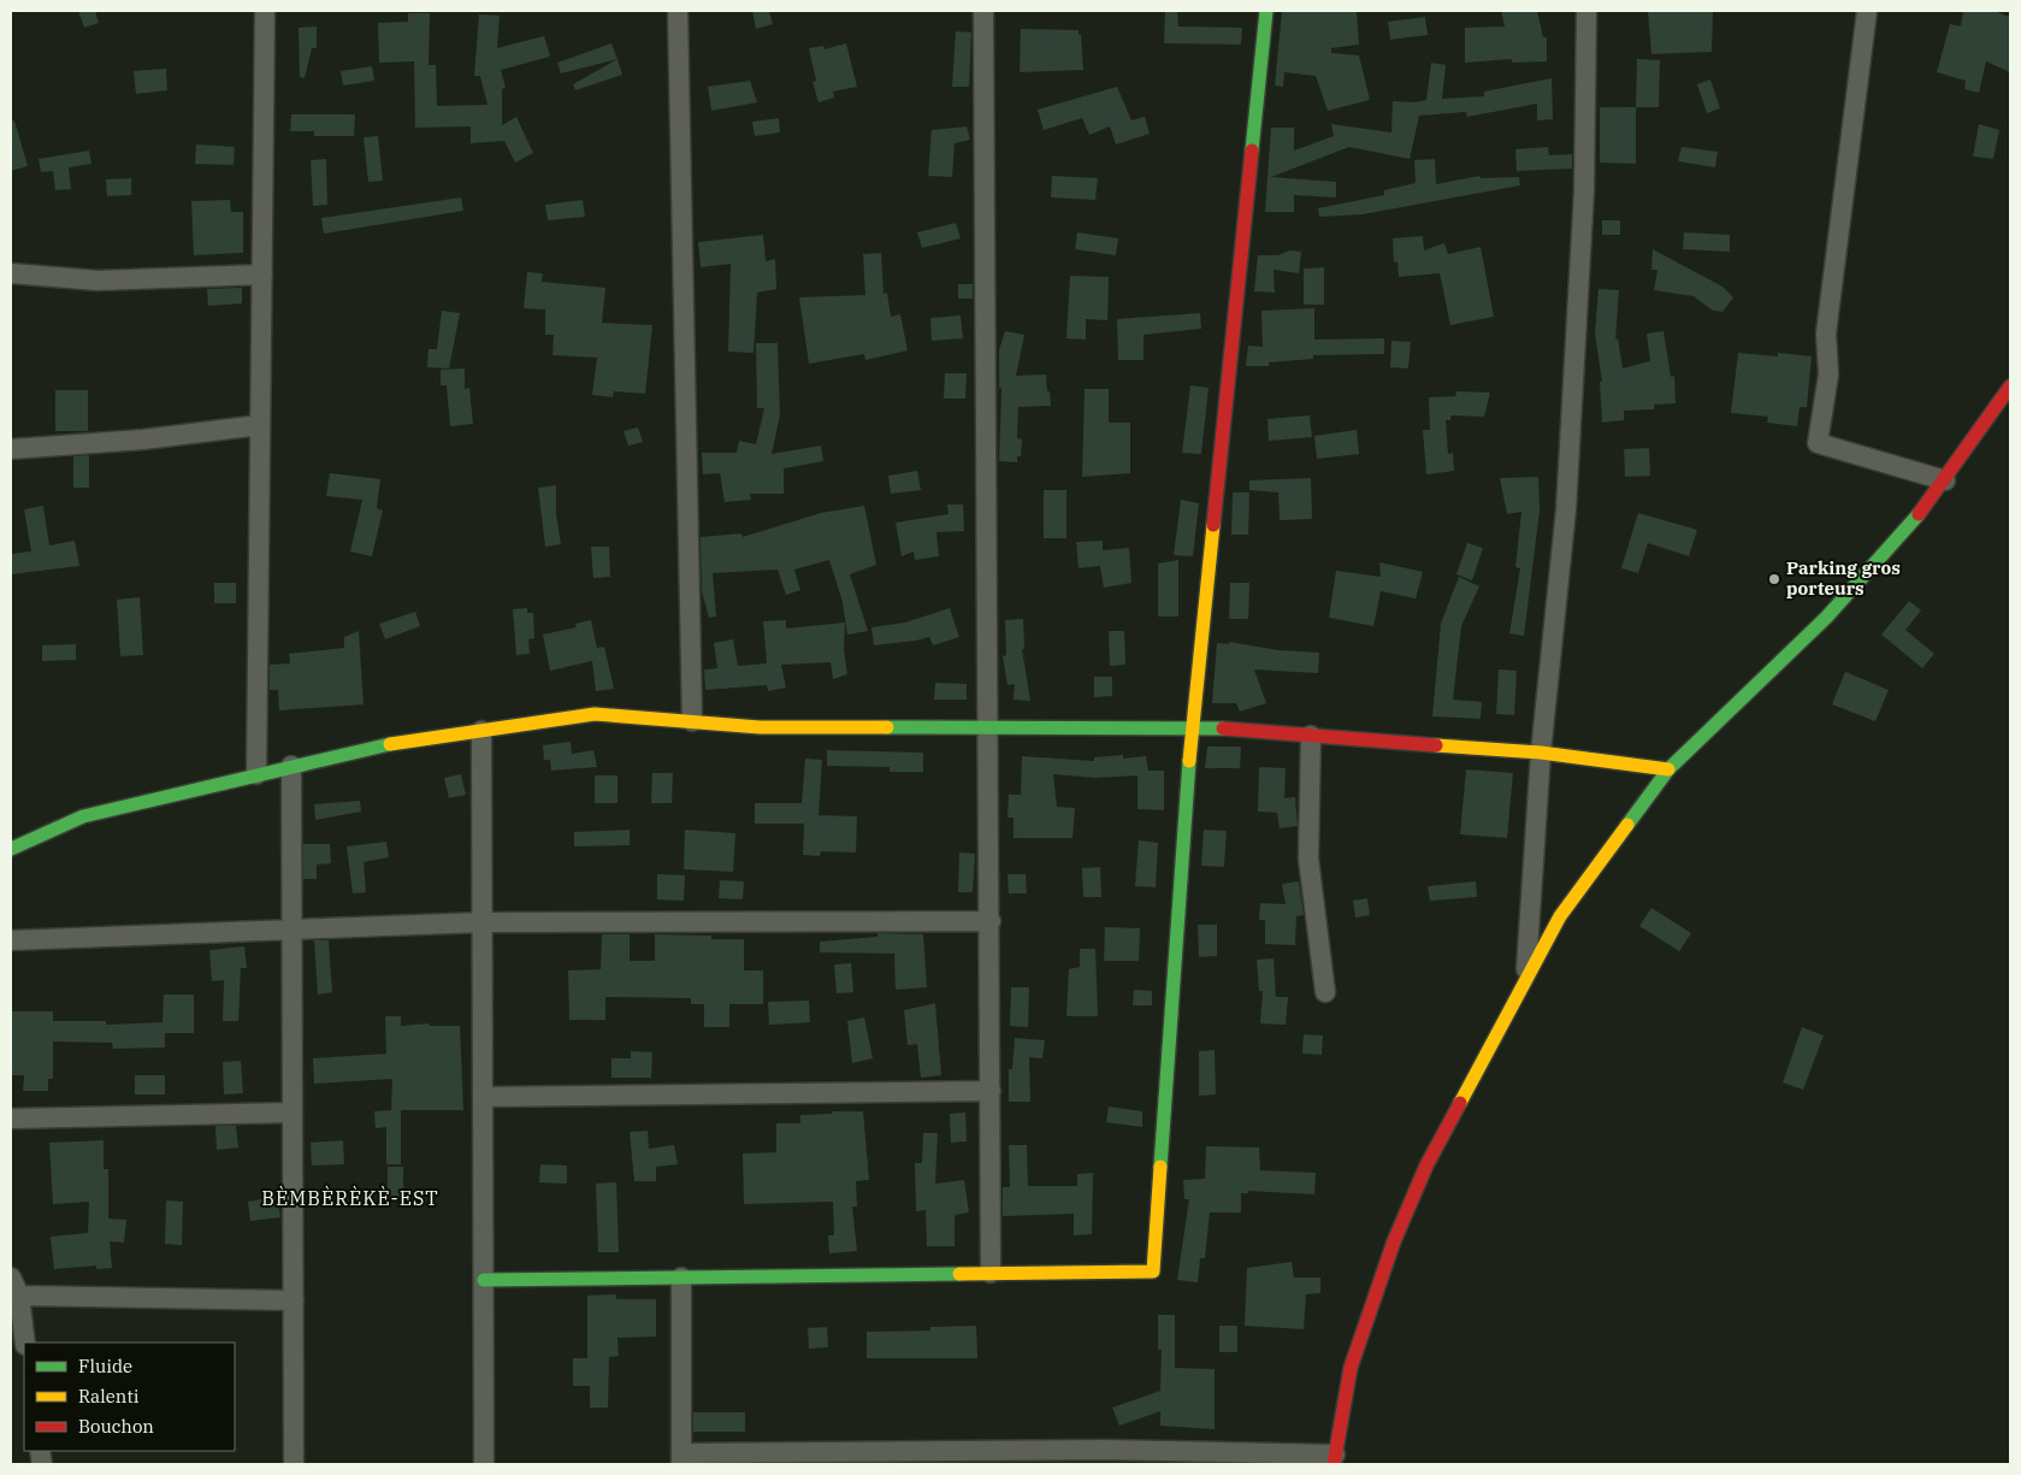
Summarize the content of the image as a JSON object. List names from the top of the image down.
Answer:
{
  "districts": ["BÈMBÈRÈKÈ-EST"],
  "places": ["Parking gros porteurs"],
  "legend": ["Fluide", "Ralenti", "Bouchon"]
}
